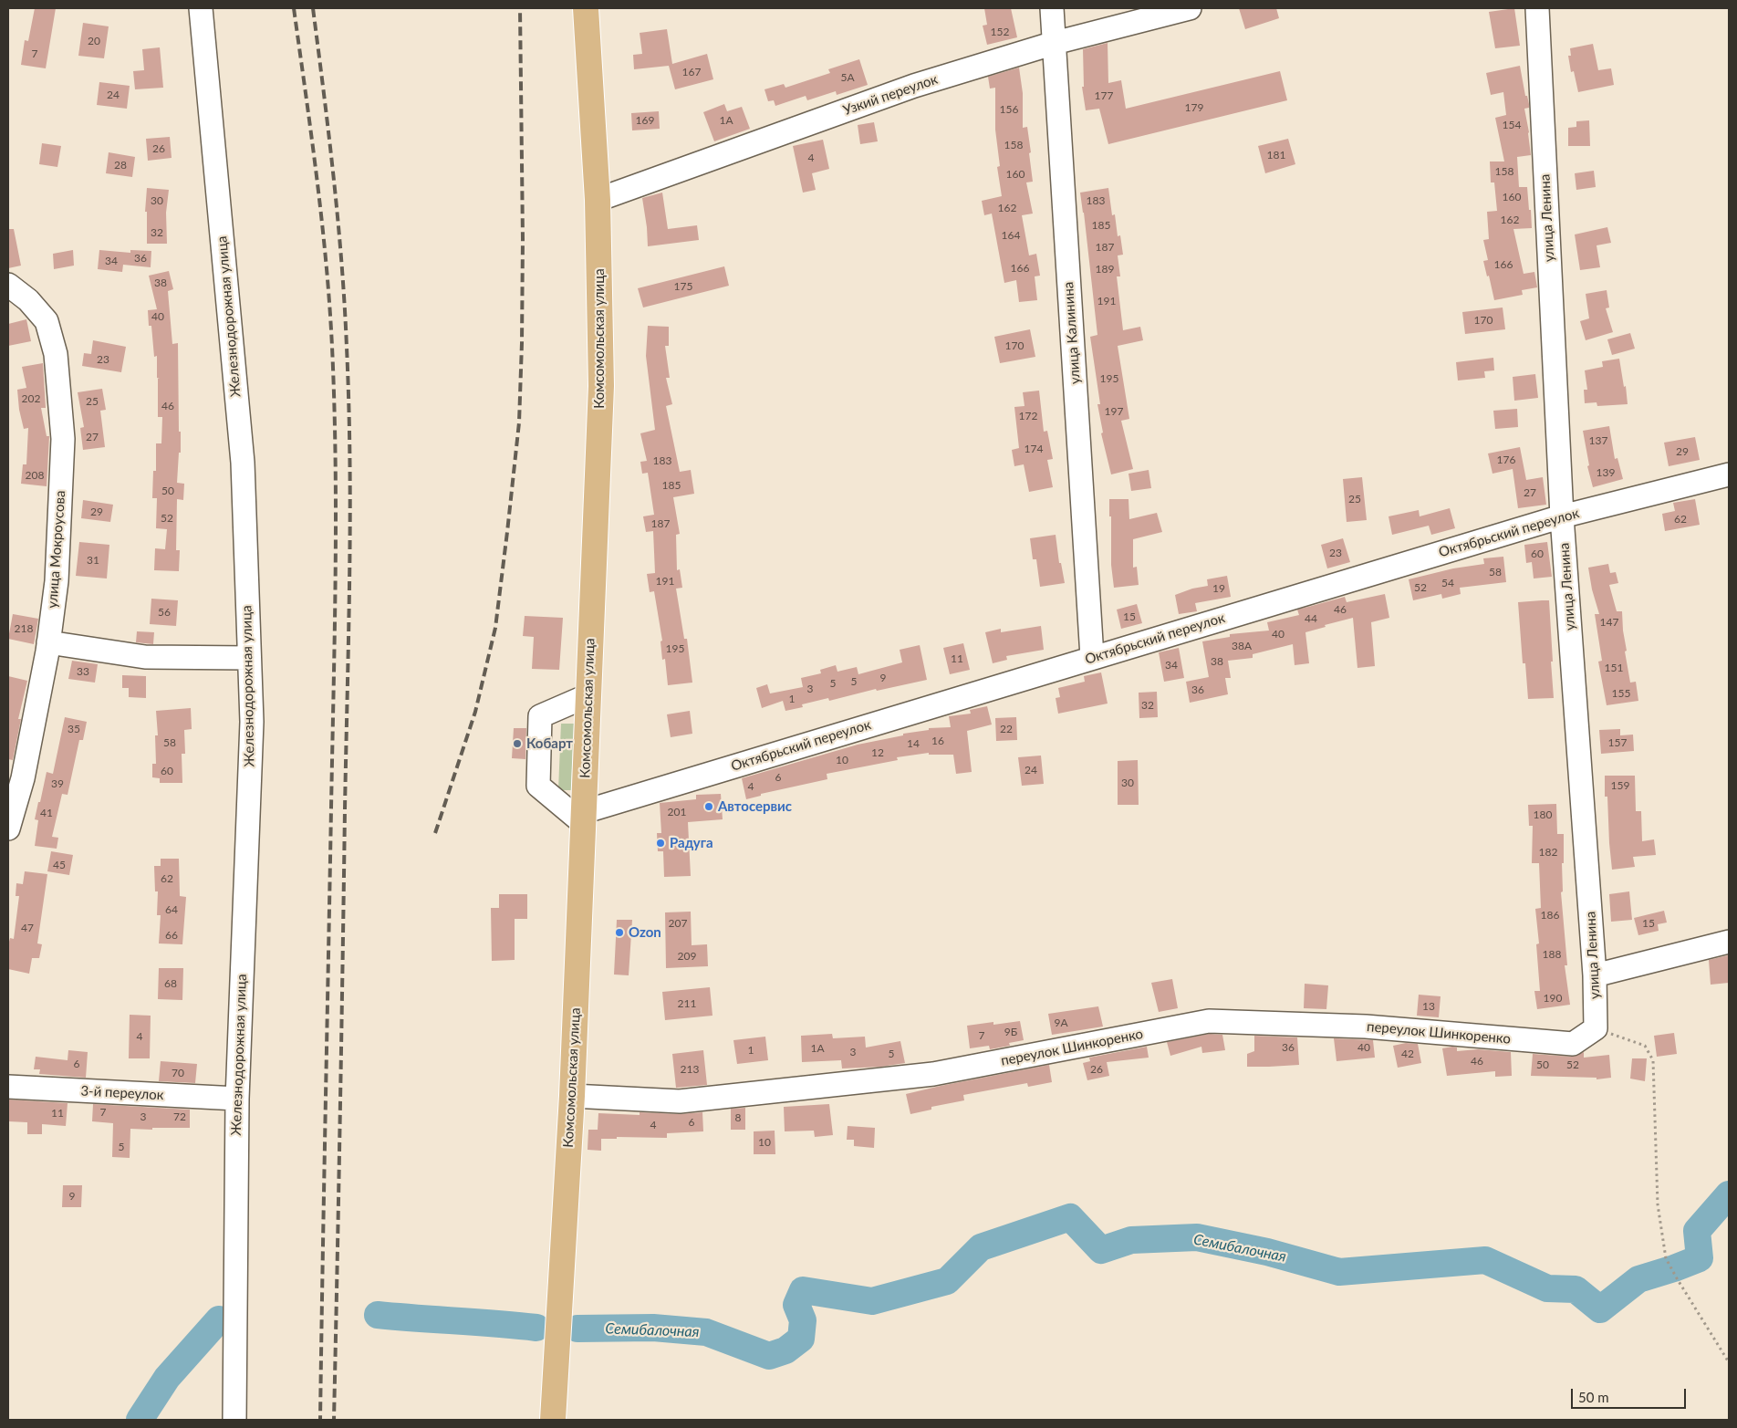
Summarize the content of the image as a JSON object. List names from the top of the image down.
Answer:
{
  "streets": {
    "main road": ["Комсомольская улица"],
    "street": [
      "Узкий переулок",
      "улица Ленина",
      "Железнодорожная улица",
      "улица Калинина",
      "Октябрьский переулок",
      "улица Мокроусова",
      "переулок Шинкоренко",
      "3-й переулок"
    ]
  },
  "crossings": [
    ["Узкий переулок", "улица Калинина"],
    ["Узкий переулок", "Комсомольская улица"],
    ["улица Ленина", "Октябрьский переулок"],
    ["улица Ленина", "переулок Шинкоренко"],
    ["Железнодорожная улица", "3-й переулок"],
    ["улица Калинина", "Октябрьский переулок"],
    ["Комсомольская улица", "Октябрьский переулок"],
    ["Комсомольская улица", "переулок Шинкоренко"]
  ],
  "water": ["Семибалочная"],
  "places": [
    "Кобарт",
    "Автосервис",
    "Радуга",
    "Ozon"
  ],
  "house_numbers": [
    "152",
    "20",
    "7",
    "167",
    "5А",
    "24",
    "177",
    "179",
    "156",
    "169",
    "1А",
    "154",
    "158",
    "26",
    "181",
    "4",
    "28",
    "158",
    "160",
    "160",
    "30",
    "183",
    "162",
    "162",
    "185",
    "32",
    "164",
    "187",
    "36",
    "34",
    "166",
    "166",
    "189",
    "38",
    "175",
    "191",
    "40",
    "170",
    "170",
    "23",
    "195",
    "202",
    "25",
    "46",
    "197",
    "172",
    "27",
    "137",
    "174",
    "29",
    "176",
    "183",
    "139",
    "208",
    "185",
    "50",
    "27",
    "25",
    "29",
    "52",
    "62",
    "187",
    "23",
    "60",
    "31",
    "58",
    "191",
    "54",
    "52",
    "19",
    "46",
    "56",
    "15",
    "44",
    "147",
    "218",
    "40",
    "38А",
    "195",
    "11",
    "38",
    "34",
    "151",
    "33",
    "9",
    "5",
    "5",
    "3",
    "36",
    "155",
    "1",
    "32",
    "35",
    "22",
    "16",
    "58",
    "157",
    "14",
    "12",
    "10",
    "24",
    "60",
    "6",
    "30",
    "39",
    "159",
    "4",
    "201",
    "41",
    "180",
    "182",
    "45",
    "62",
    "64",
    "186",
    "207",
    "15",
    "47",
    "66",
    "188",
    "209",
    "68",
    "190",
    "211",
    "13",
    "9А",
    "9Б",
    "7",
    "4",
    "36",
    "40",
    "1А",
    "1",
    "3",
    "5",
    "42",
    "46",
    "6",
    "50",
    "52",
    "213",
    "26",
    "70",
    "7",
    "11",
    "3",
    "72",
    "8",
    "6",
    "4",
    "10",
    "5",
    "9"
  ],
  "scale_bar": "50 m"
}
